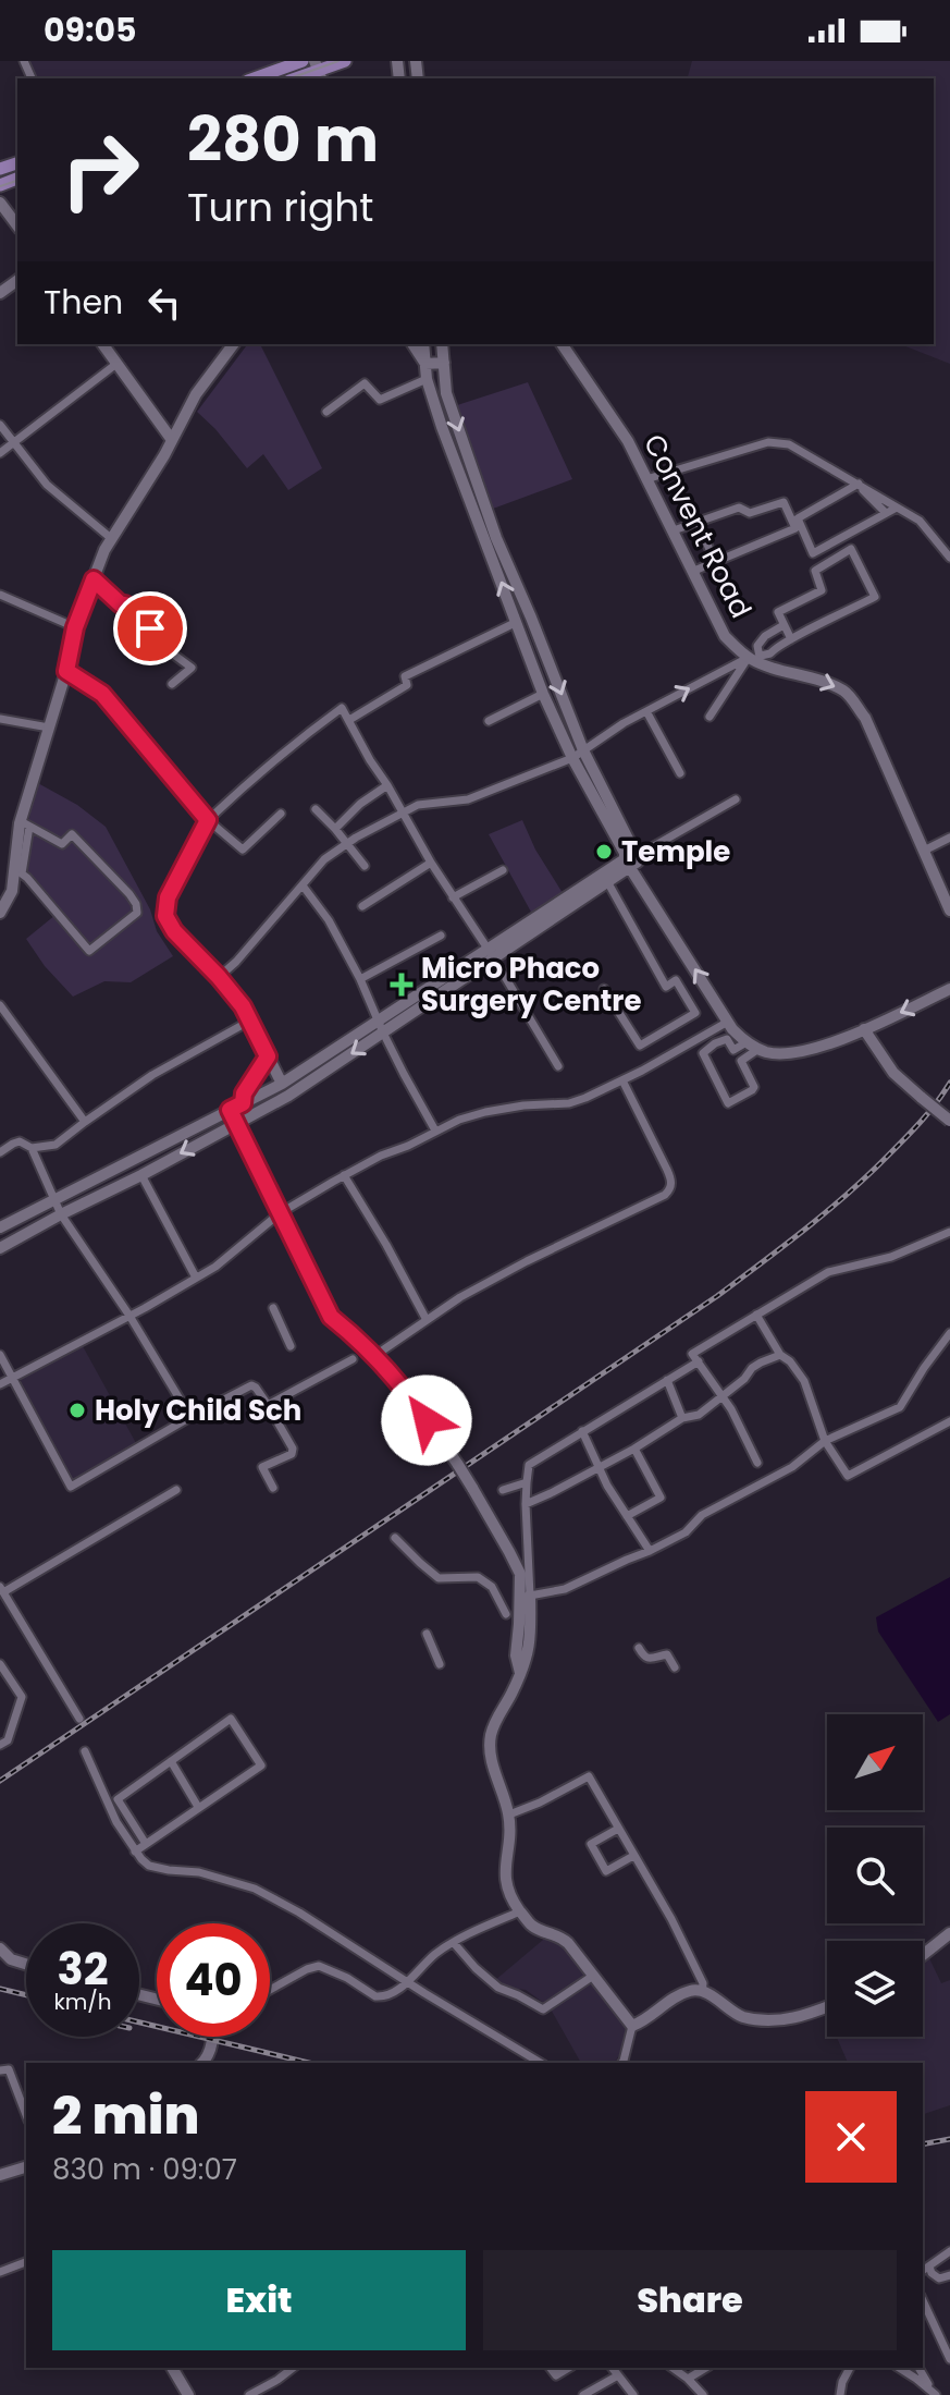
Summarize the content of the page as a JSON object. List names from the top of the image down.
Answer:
{
  "streets": {
    "street": ["Convent Road"]
  },
  "places": {
    "other": ["Temple", "Holy Child Sch"],
    "health": ["Micro Phaco Surgery Centre"]
  },
  "north": "top right",
  "page": {
    "status": "09:05",
    "turn": ["280 m", "Turn right"],
    "then": "Then",
    "speed": "32 km/h",
    "limit": "40",
    "heading": ["2 min", "830 m · 09:07"],
    "buttons": ["Exit", "Share"]
  }
}
